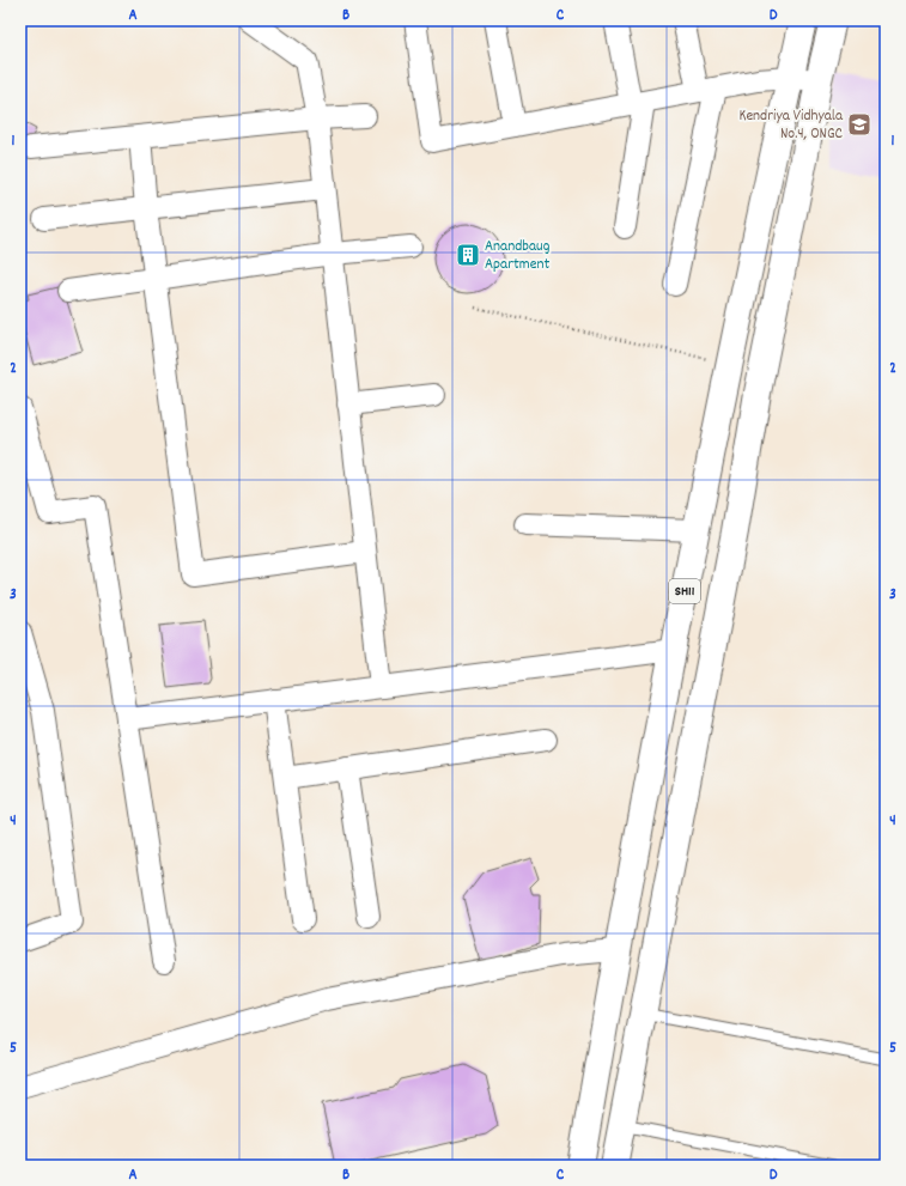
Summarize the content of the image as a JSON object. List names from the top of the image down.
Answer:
{
  "streets": {
    "main road": ["SH11"]
  },
  "places": {
    "school or university": ["Kendriya Vidhyala No.4, ONGC"],
    "building": ["Anandbaug Apartment"]
  },
  "grid": {
    "columns": [
      "A",
      "B",
      "C",
      "D"
    ],
    "rows": [
      "1",
      "2",
      "3",
      "4",
      "5"
    ]
  }
}
